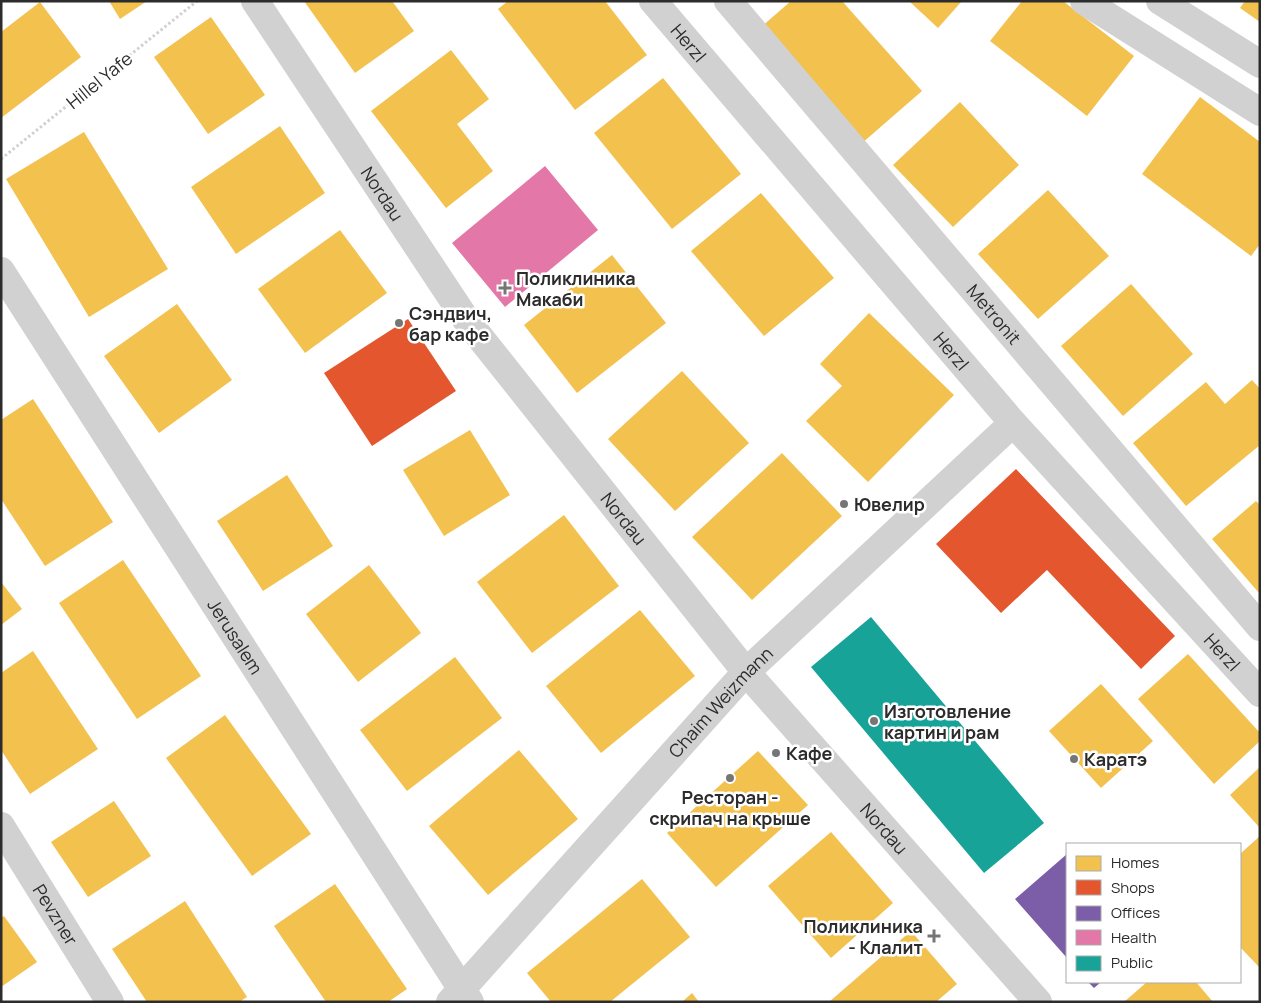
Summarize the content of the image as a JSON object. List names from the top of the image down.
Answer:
{
  "streets": {
    "street": [
      "Herzl",
      "Nordau",
      "Metronit",
      "Jerusalem",
      "Chaim Weizmann",
      "Pevzner"
    ],
    "path": ["Hillel Yafe"]
  },
  "crossings": [
    ["Herzl", "Chaim Weizmann"],
    ["Nordau", "Chaim Weizmann"],
    ["Jerusalem", "Chaim Weizmann"]
  ],
  "places": {
    "health": ["Поликлиника Макаби", "Поликлиника - Клалит"],
    "other": [
      "Сэндвич, бар кафе",
      "Ювелир",
      "Изготовление картин и рам",
      "Кафе",
      "Каратэ",
      "Ресторан - скрипач на крыше"
    ]
  },
  "legend": [
    "Homes",
    "Shops",
    "Offices",
    "Health",
    "Public"
  ]
}
